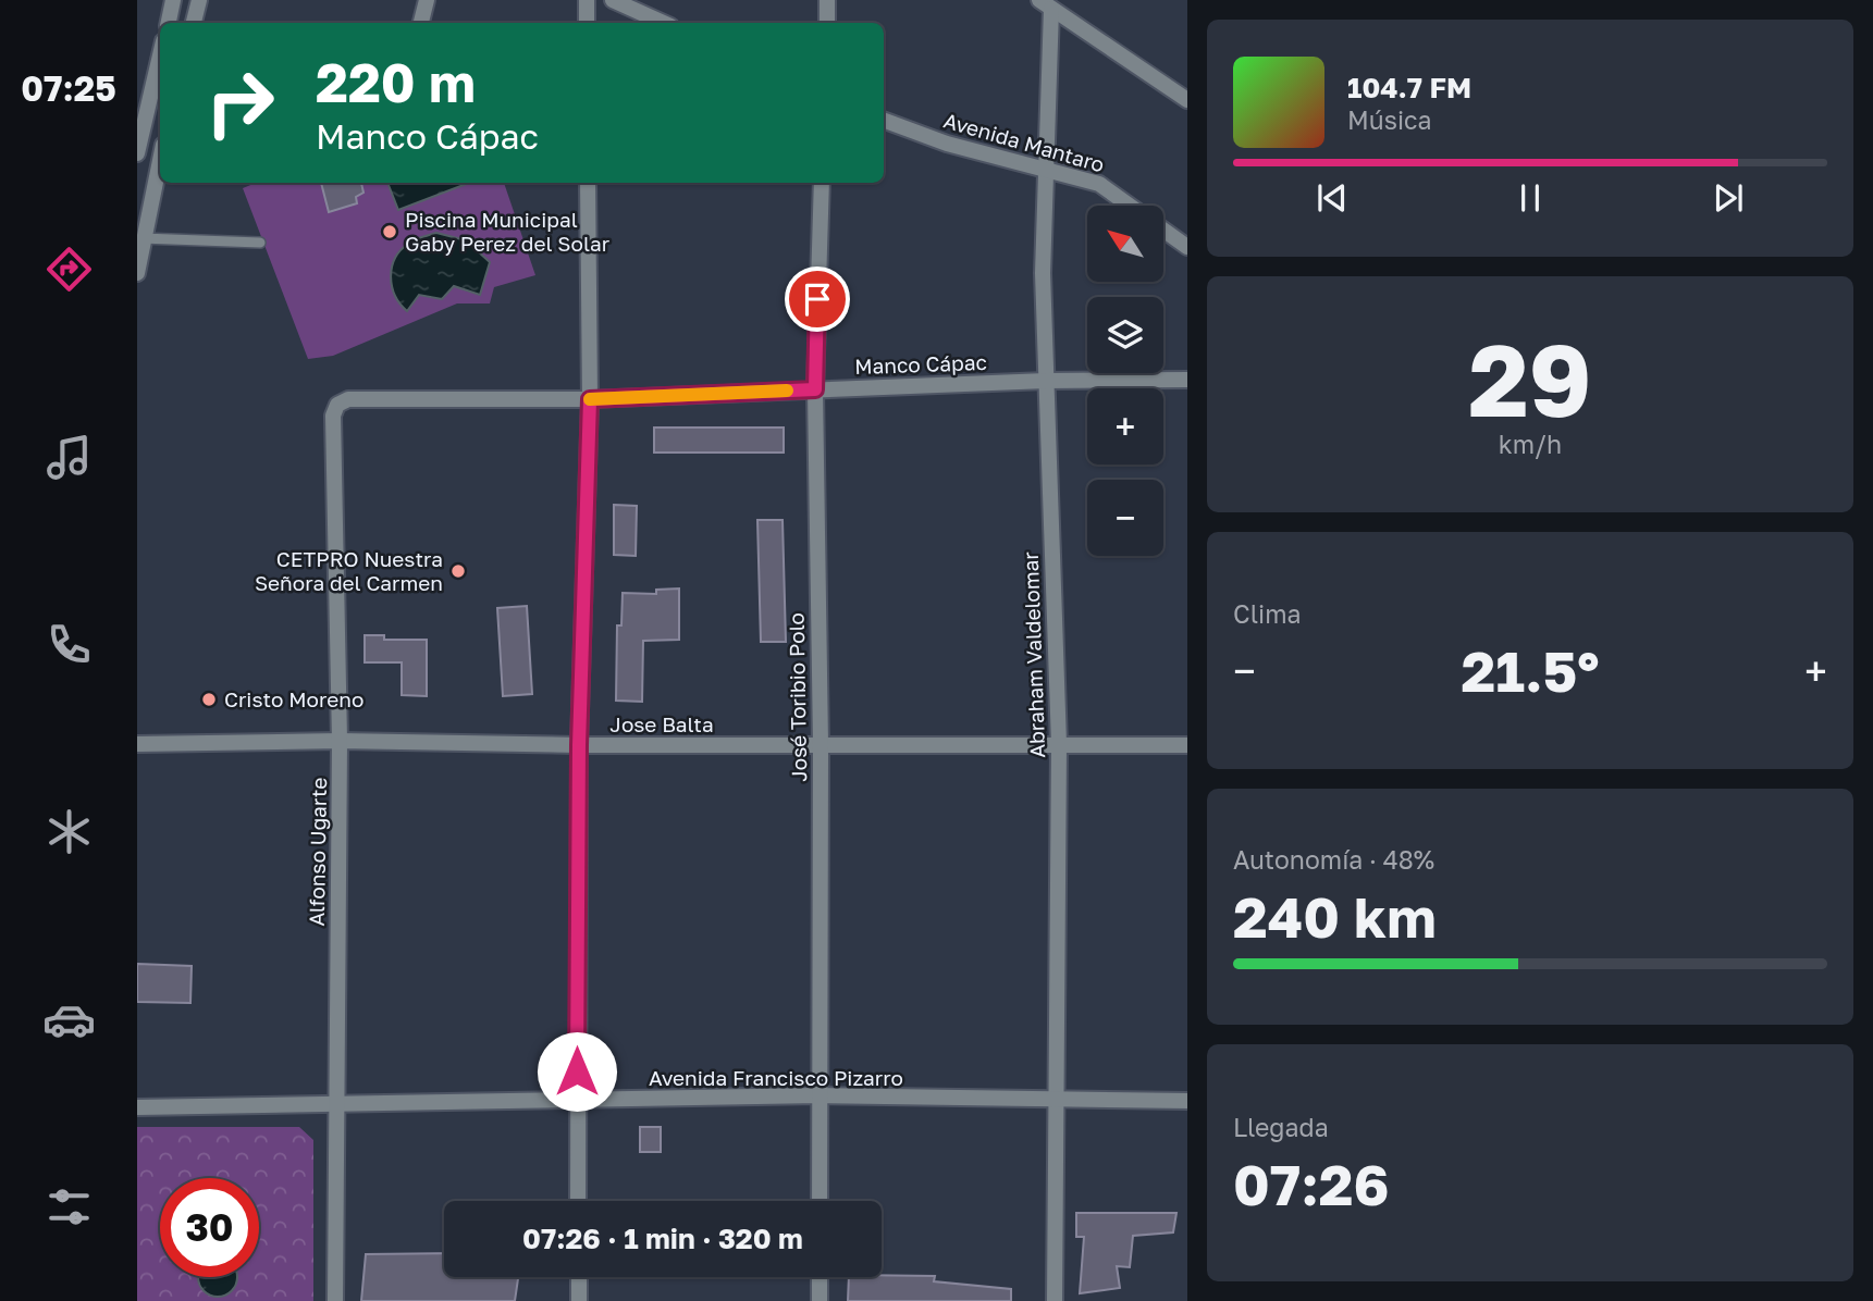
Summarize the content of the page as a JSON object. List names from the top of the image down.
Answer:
{
  "streets": {
    "street": [
      "Avenida Mantaro",
      "Manco Cápac",
      "Abraham Valdelomar",
      "José Toribio Polo",
      "Jose Balta",
      "Alfonso Ugarte",
      "Avenida Francisco Pizarro"
    ]
  },
  "crossings": [
    ["Avenida Mantaro", "Abraham Valdelomar"],
    ["Manco Cápac", "Abraham Valdelomar"],
    ["Manco Cápac", "José Toribio Polo"],
    ["Manco Cápac", "Alfonso Ugarte"],
    ["Abraham Valdelomar", "Jose Balta"],
    ["Abraham Valdelomar", "Avenida Francisco Pizarro"],
    ["José Toribio Polo", "Jose Balta"],
    ["José Toribio Polo", "Avenida Francisco Pizarro"],
    ["Jose Balta", "Alfonso Ugarte"],
    ["Alfonso Ugarte", "Avenida Francisco Pizarro"]
  ],
  "places": ["Piscina Municipal Gaby Perez del Solar", "CETPRO Nuestra Señora del Carmen", "Cristo Moreno"],
  "north": "top left",
  "page": {
    "tabs": "07:25",
    "turn": ["220 m", "Manco Cápac"],
    "song": ["104.7 FM", "Música"],
    "map_buttons": ["+", "−"],
    "tile": [
      ["29", "km/h"],
      "Clima",
      ["Autonomía · 48%", "240 km"],
      ["Llegada", "07:26"]
    ],
    "heat": ["−", "21.5°", "+"],
    "limit": "30",
    "trip": "07:26 · 1 min · 320 m"
  }
}
